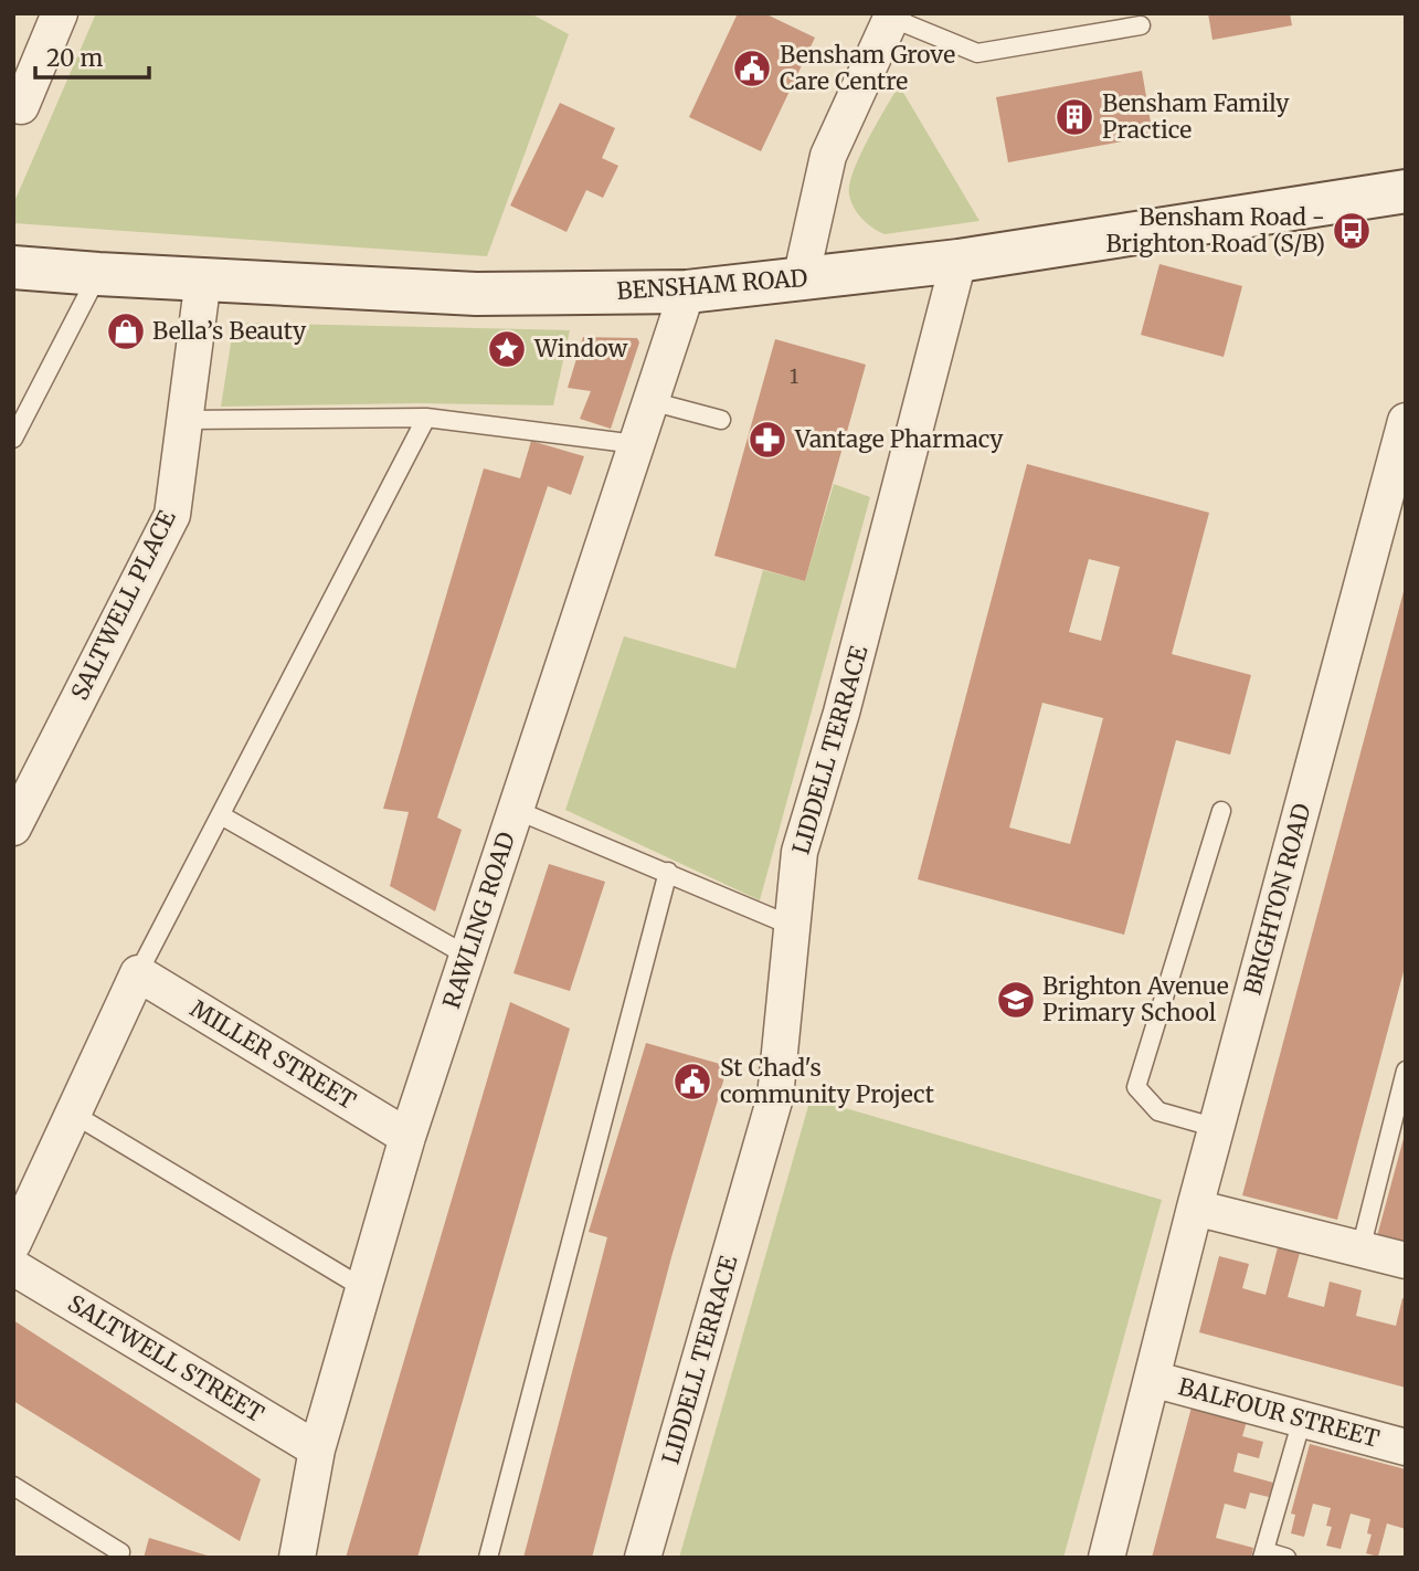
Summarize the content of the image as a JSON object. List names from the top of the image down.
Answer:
{
  "streets": {
    "main road": ["BENSHAM ROAD"],
    "street": [
      "SALTWELL PLACE",
      "LIDDELL TERRACE",
      "BRIGHTON ROAD",
      "RAWLING ROAD",
      "MILLER STREET",
      "SALTWELL STREET",
      "BALFOUR STREET"
    ]
  },
  "crossings": [
    ["BENSHAM ROAD", "SALTWELL PLACE"],
    ["BENSHAM ROAD", "LIDDELL TERRACE"],
    ["BENSHAM ROAD", "RAWLING ROAD"],
    ["BRIGHTON ROAD", "BALFOUR STREET"],
    ["RAWLING ROAD", "MILLER STREET"],
    ["RAWLING ROAD", "SALTWELL STREET"]
  ],
  "places": {
    "public building": ["Bensham Grove Care Centre", "St Chad's community Project"],
    "building": ["Bensham Family Practice"],
    "bus stop": ["Bensham Road - Brighton Road (S/B)"],
    "shop": ["Bella’s Beauty"],
    "place": ["Window"],
    "pharmacy": ["Vantage Pharmacy"],
    "school or university": ["Brighton Avenue Primary School"]
  },
  "house_numbers": ["1"],
  "scale_bar": "20 m"
}
